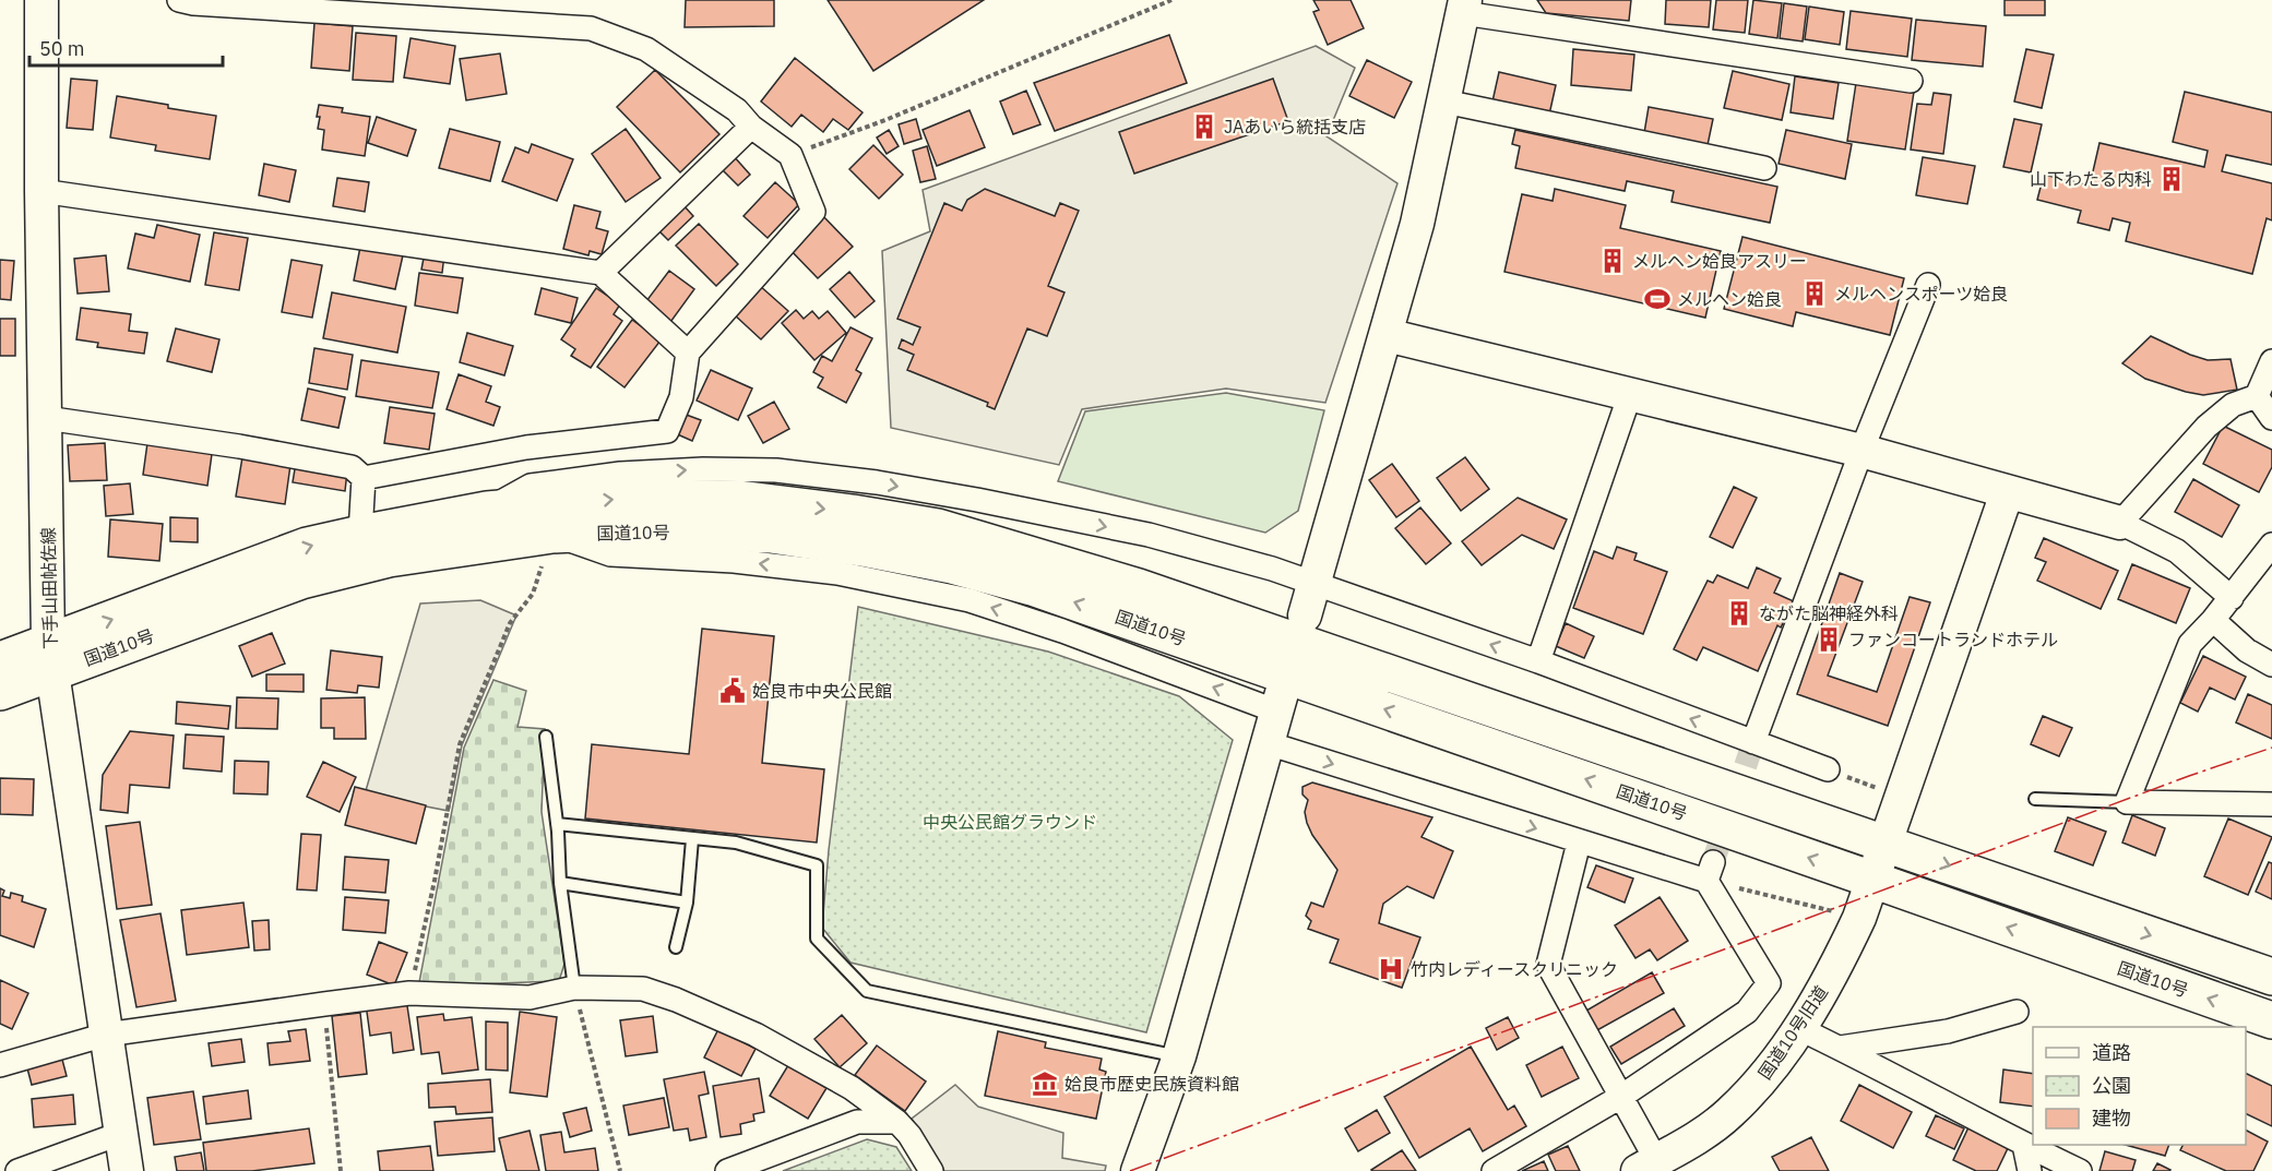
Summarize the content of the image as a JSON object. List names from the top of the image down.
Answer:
{
  "streets": {
    "highway": ["国道10号"],
    "street": ["下手山田帖佐線", "国道10号旧道"]
  },
  "crossings": [
    ["国道10号", "下手山田帖佐線"],
    ["国道10号", "国道10号旧道"]
  ],
  "parks": ["中央公民館グラウンド"],
  "places": {
    "building": [
      "JAあいら統括支店",
      "山下わたる内科",
      "メルヘン姶良アスリー",
      "メルヘンスポーツ姶良",
      "ながた脳神経外科",
      "ファンコートランドホテル"
    ],
    "sports": ["メルヘン姶良"],
    "public building": ["姶良市中央公民館"],
    "hospital": ["竹内レディースクリニック"],
    "museum": ["姶良市歴史民族資料館"]
  },
  "legend": ["道路", "公園", "建物"],
  "scale_bar": "50 m"
}
